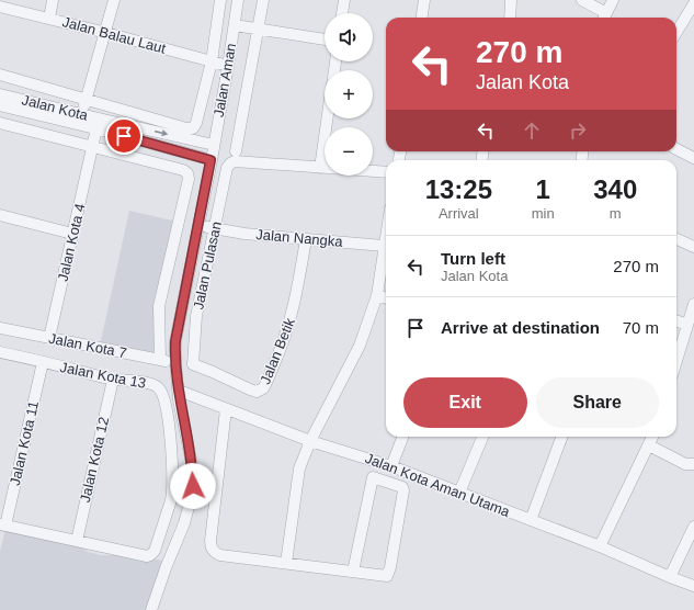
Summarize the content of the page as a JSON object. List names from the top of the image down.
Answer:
{
  "streets": {
    "street": [
      "Jalan Balau Laut",
      "Jalan Aman",
      "Jalan Kota",
      "Jalan Nangka",
      "Jalan Kota 4",
      "Jalan Pulasan",
      "Jalan Kota 7",
      "Jalan Betik",
      "Jalan Kota 13",
      "Jalan Kota 11",
      "Jalan Kota 12",
      "Jalan Kota Aman Utama"
    ]
  },
  "crossings": [
    ["Jalan Balau Laut", "Jalan Aman"],
    ["Jalan Aman", "Jalan Kota"],
    ["Jalan Aman", "Jalan Nangka"],
    ["Jalan Aman", "Jalan Kota 7"],
    ["Jalan Aman", "Jalan Kota Aman Utama"],
    ["Jalan Kota", "Jalan Kota 4"],
    ["Jalan Nangka", "Jalan Pulasan"],
    ["Jalan Nangka", "Jalan Betik"],
    ["Jalan Kota 4", "Jalan Kota 7"],
    ["Jalan Pulasan", "Jalan Betik"],
    ["Jalan Kota 13", "Jalan Kota 11"],
    ["Jalan Kota 13", "Jalan Kota 12"]
  ],
  "page": {
    "map_buttons": ["+", "−"],
    "turn": ["270 m", "Jalan Kota"],
    "eta": [
      "13:25",
      "Arrival",
      "1",
      "min",
      "340",
      "m"
    ],
    "list": [
      {
        "name": "Turn left",
        "note": "Jalan Kota",
        "value": "270 m"
      },
      {
        "name": "Arrive at destination",
        "value": "70 m"
      }
    ],
    "buttons": ["Exit", "Share"]
  }
}
